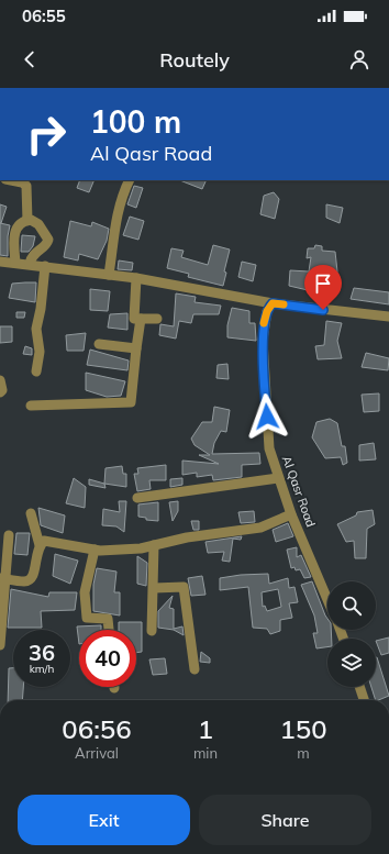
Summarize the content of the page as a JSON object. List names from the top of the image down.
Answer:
{
  "streets": {
    "street": ["Al Qasr Road"]
  },
  "page": {
    "status": "06:55",
    "header": "Routely",
    "turn": ["100 m", "Al Qasr Road"],
    "speed": "36 km/h",
    "limit": "40",
    "eta": [
      "06:56",
      "Arrival",
      "1",
      "min",
      "150",
      "m"
    ],
    "buttons": ["Exit", "Share"]
  }
}
